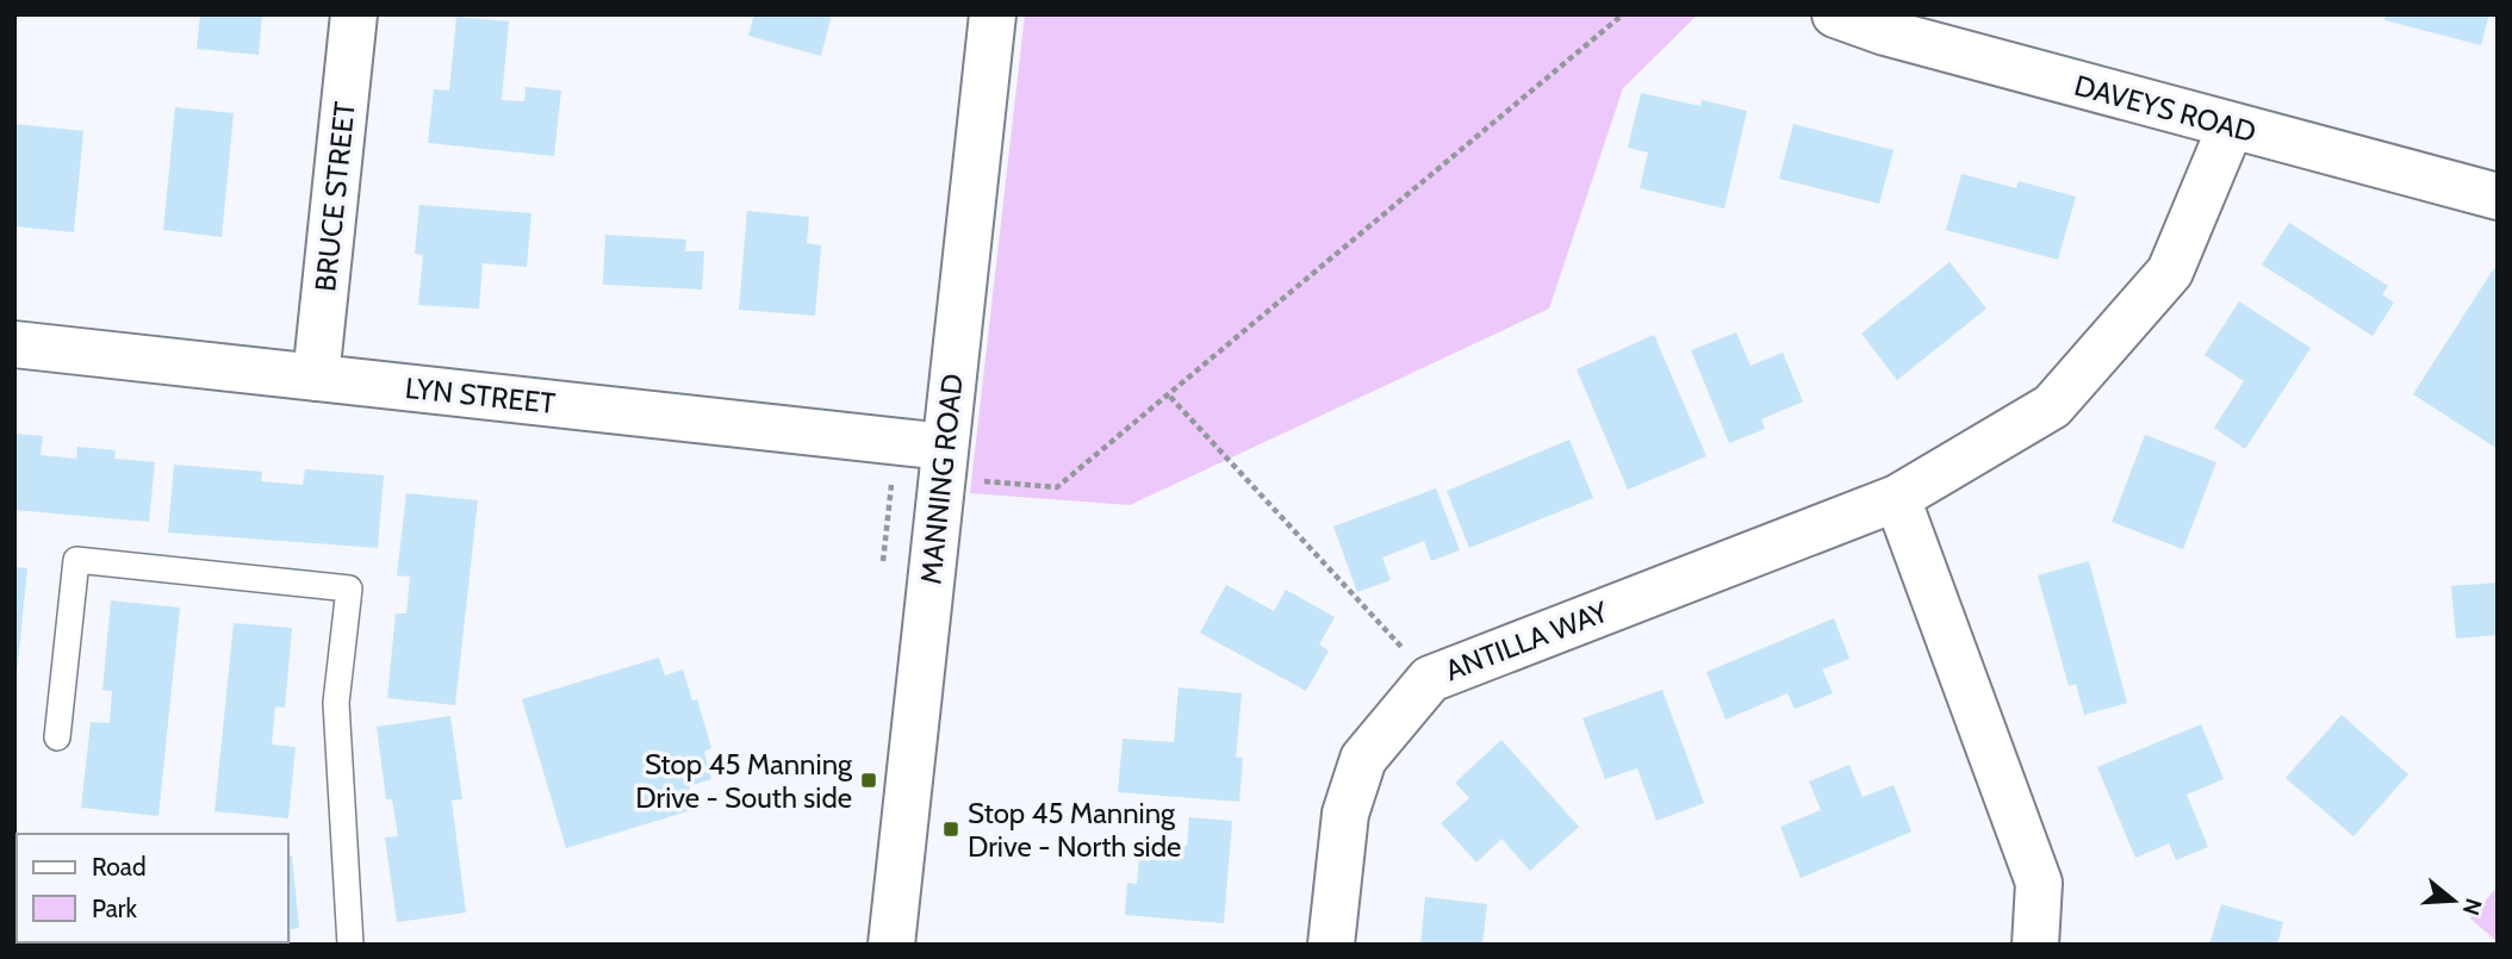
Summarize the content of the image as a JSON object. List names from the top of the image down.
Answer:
{
  "streets": {
    "street": [
      "DAVEYS ROAD",
      "BRUCE STREET",
      "LYN STREET",
      "MANNING ROAD",
      "ANTILLA WAY"
    ]
  },
  "crossings": [
    ["DAVEYS ROAD", "ANTILLA WAY"],
    ["BRUCE STREET", "LYN STREET"],
    ["LYN STREET", "MANNING ROAD"]
  ],
  "places": {
    "transit": ["Stop 45 Manning Drive - South side", "Stop 45 Manning Drive - North side"]
  },
  "legend": ["Road", "Park"],
  "north": "right"
}
